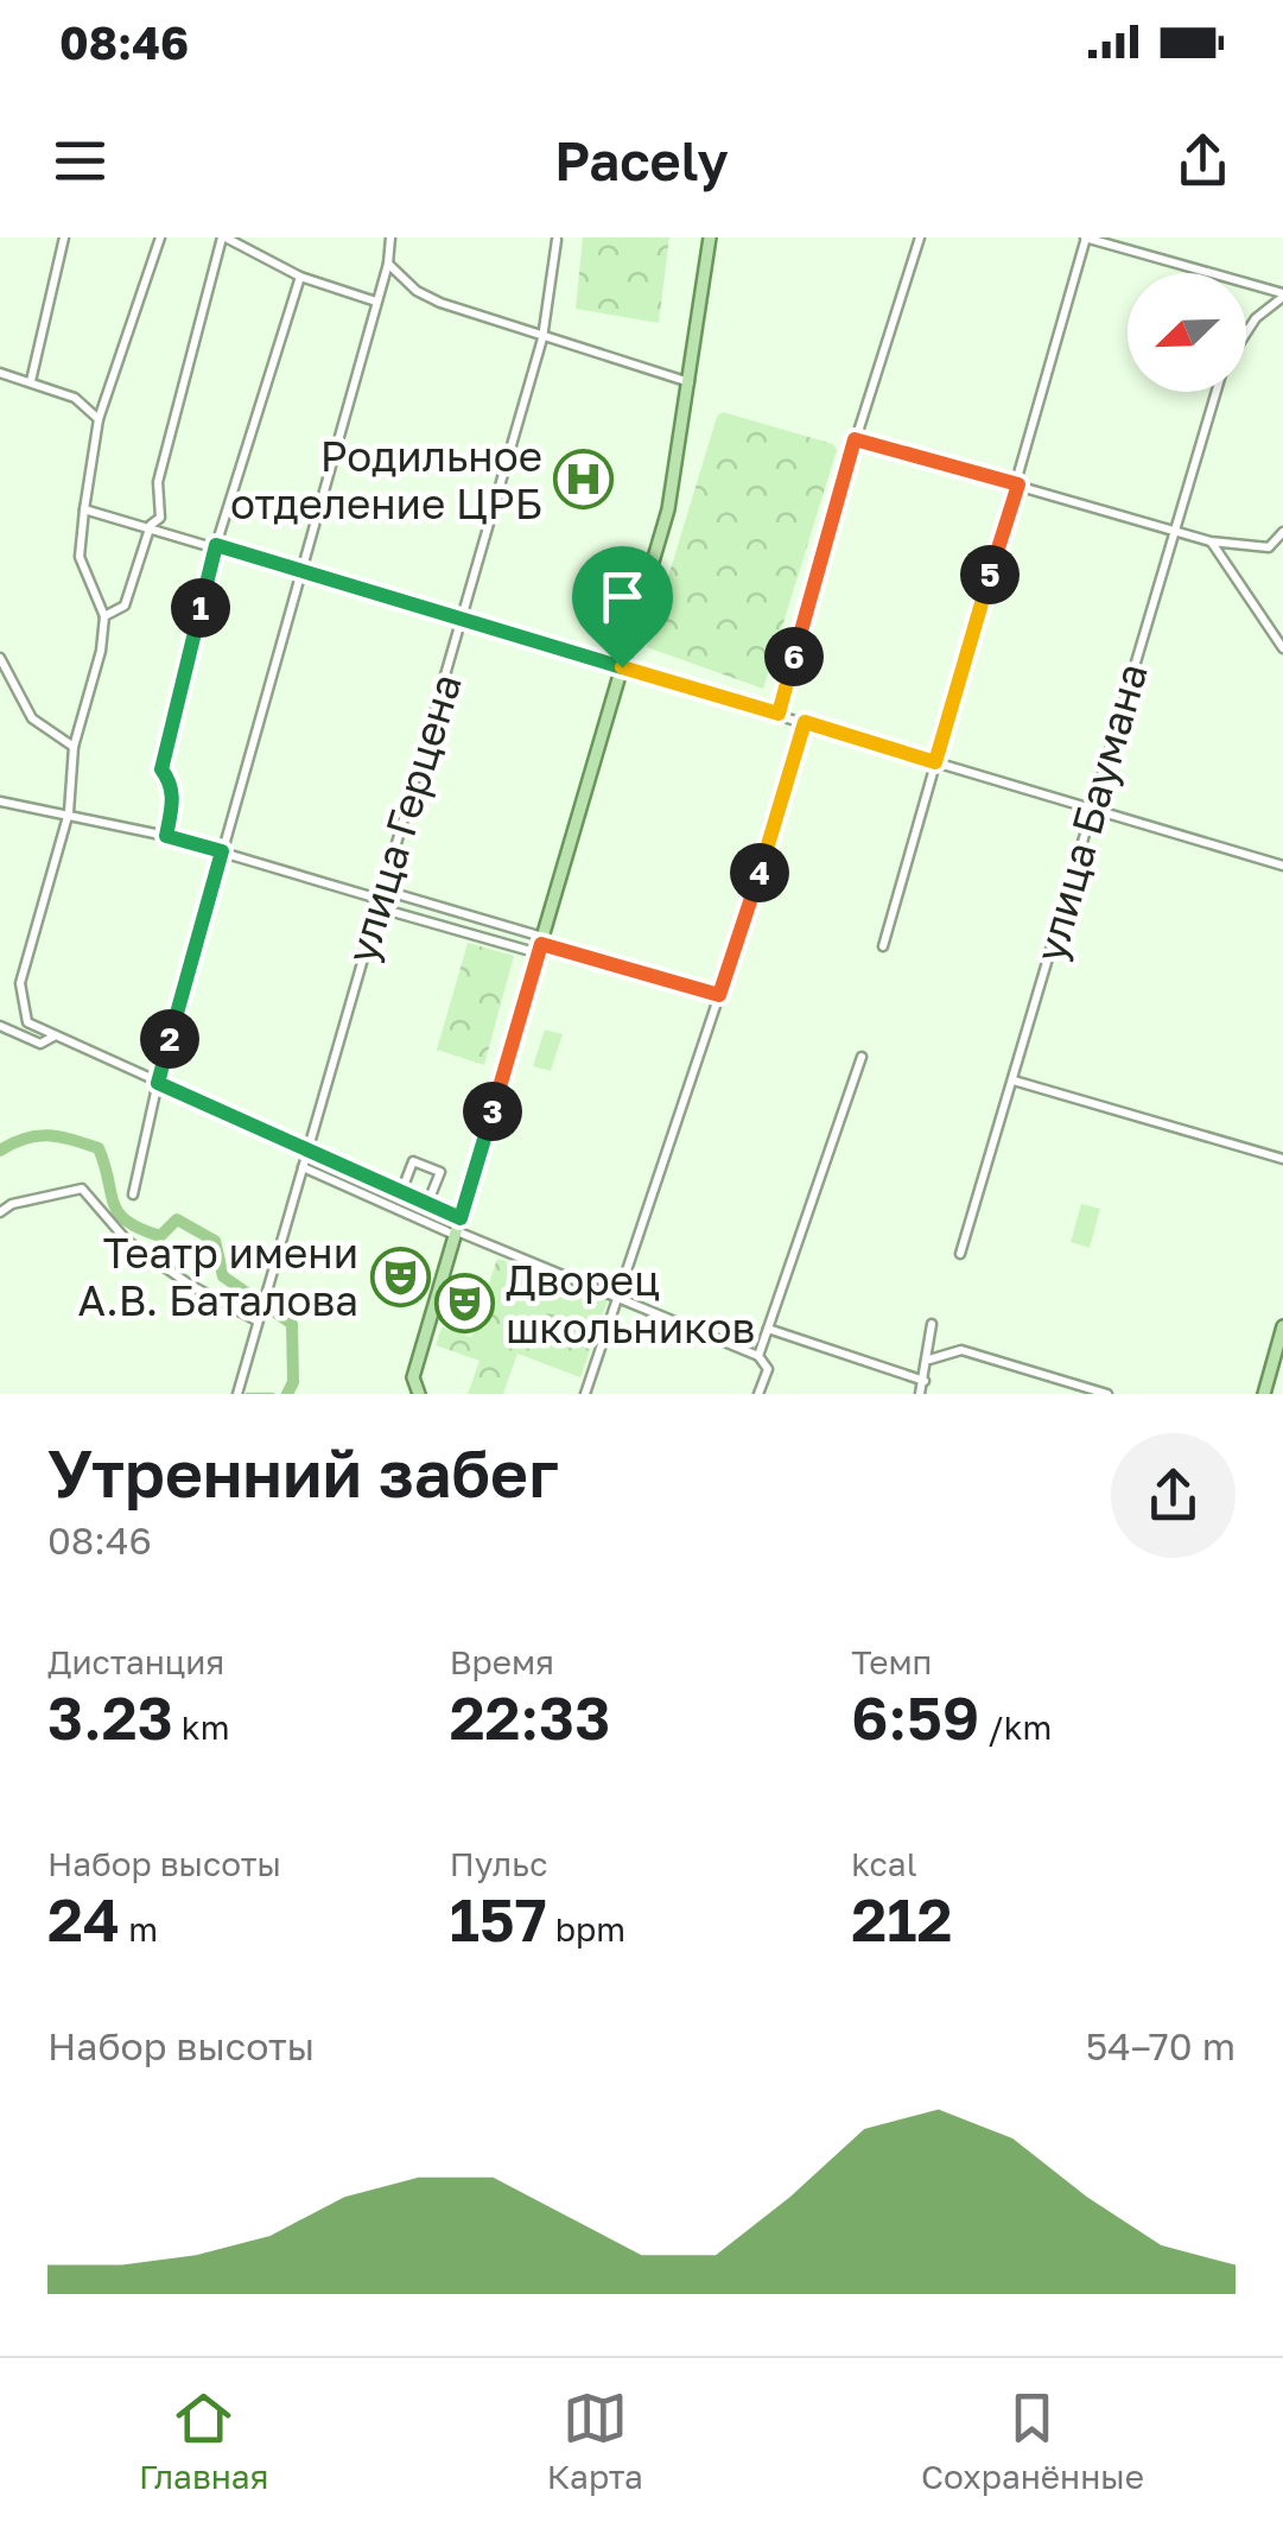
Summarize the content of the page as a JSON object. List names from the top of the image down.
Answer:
{
  "streets": {
    "street": ["улица Баумана", "улица Герцена"]
  },
  "places": {
    "hospital": ["Родильное отделение ЦРБ"],
    "theatre": ["Театр имени А.В. Баталова", "Дворец школьников"]
  },
  "north": "bottom left",
  "page": {
    "status": "08:46",
    "header": "Pacely",
    "pins": [
      "5",
      "1",
      "6",
      "4",
      "2",
      "3"
    ],
    "heading": ["Утренний забег", "08:46"],
    "stats": [
      ["Дистанция", "3.23 km"],
      ["Время", "22:33"],
      ["Темп", "6:59 /km"],
      ["Набор высоты", "24 m"],
      ["Пульс", "157 bpm"],
      ["kcal", "212"]
    ],
    "chart": ["Набор высоты", "54–70 m"],
    "tabs": ["Главная", "Карта", "Сохранённые"]
  }
}
